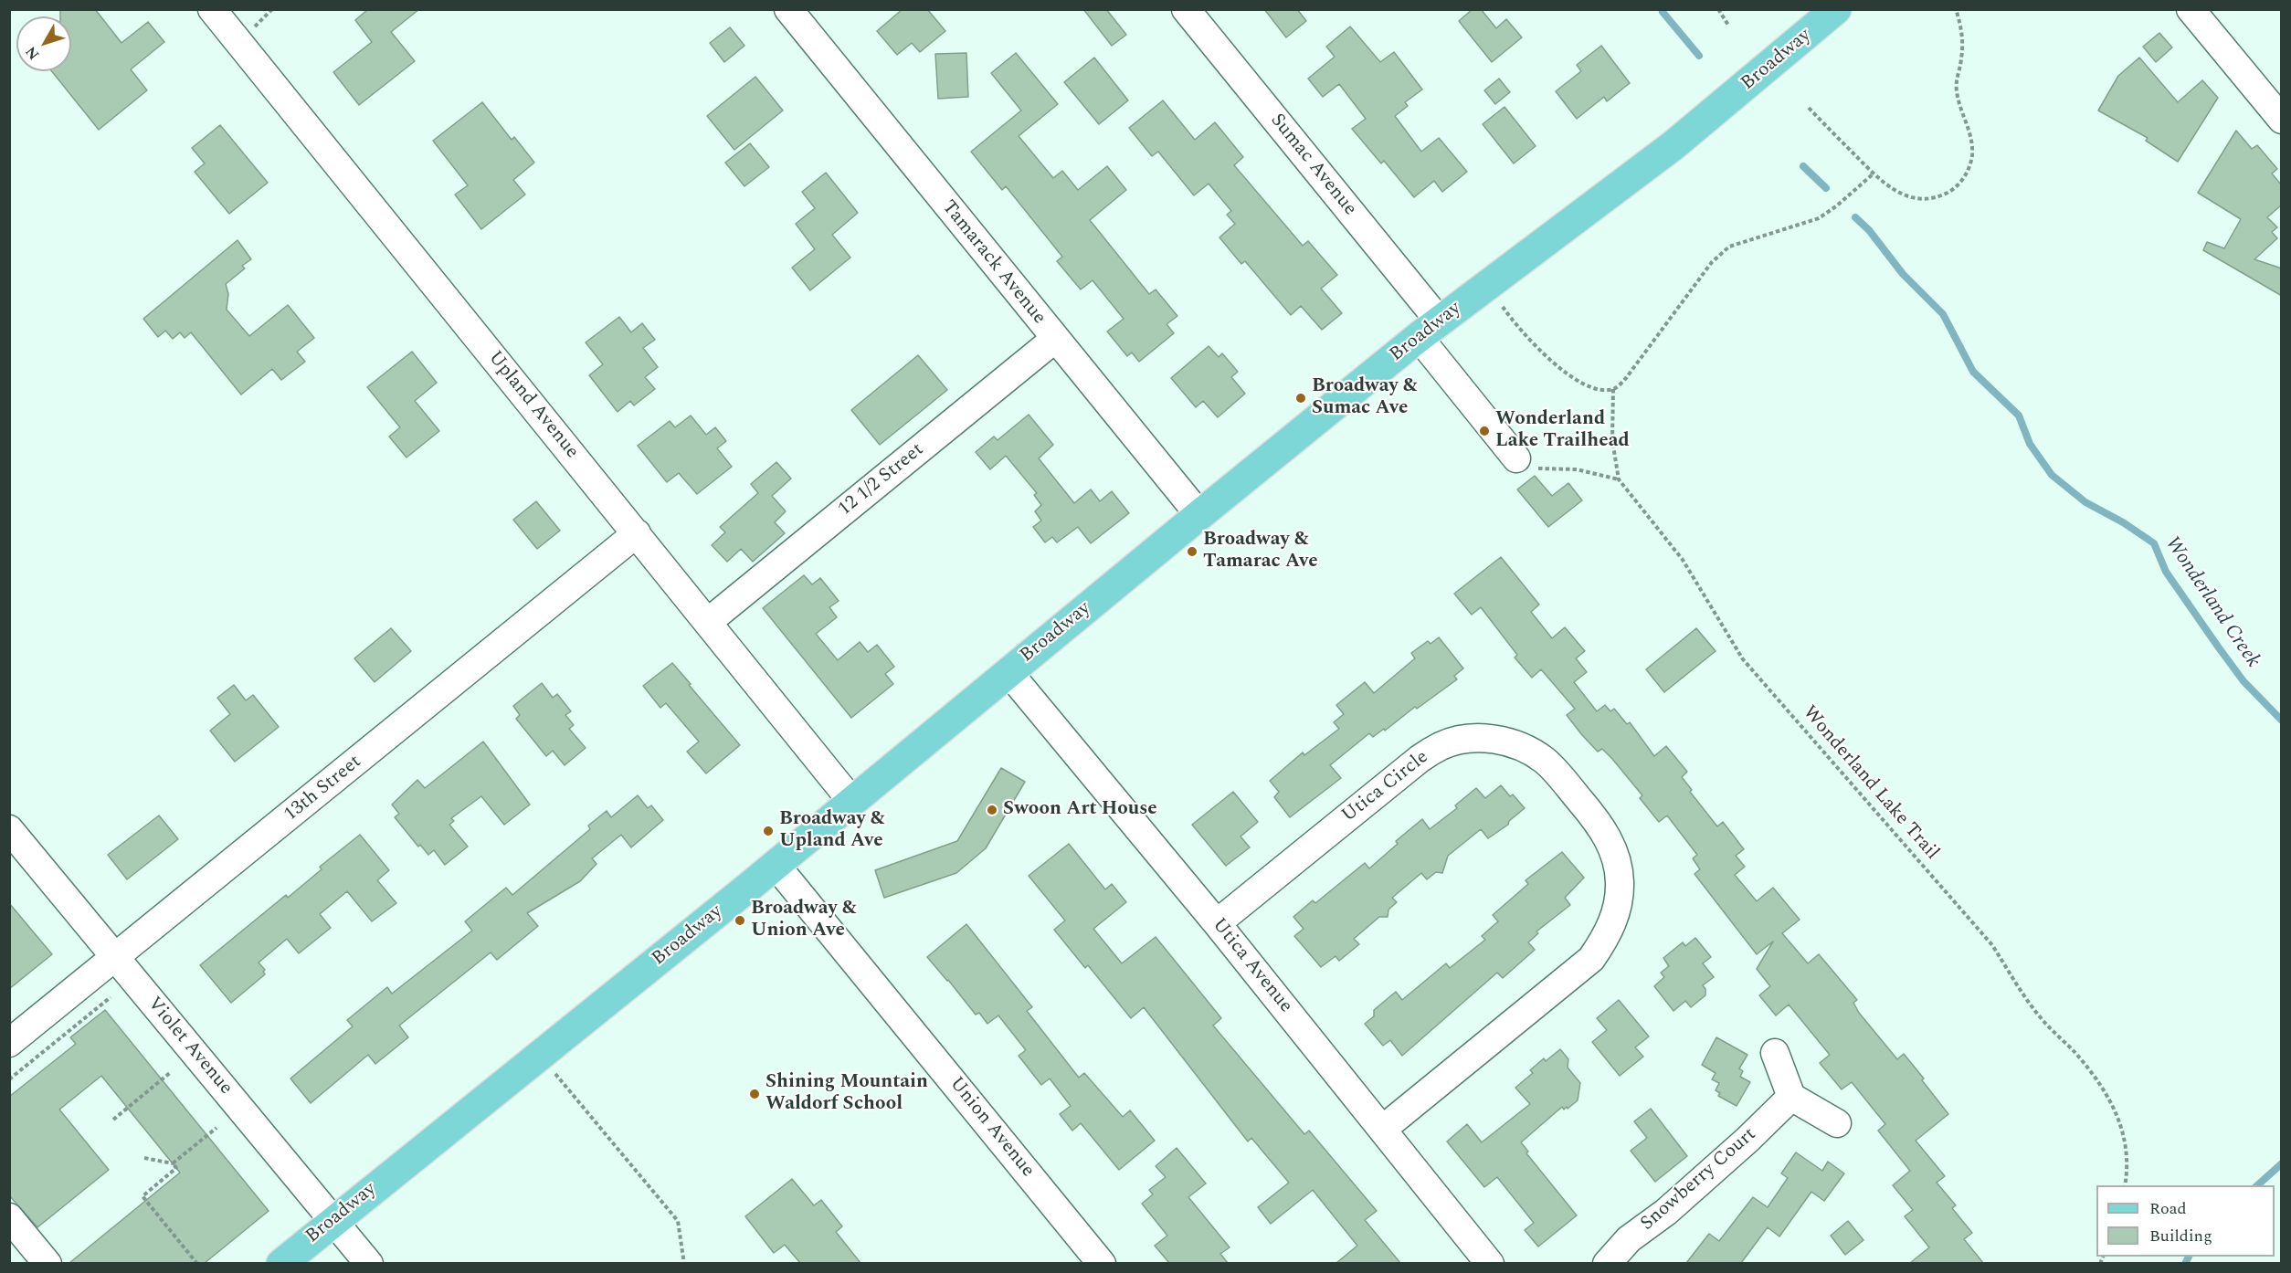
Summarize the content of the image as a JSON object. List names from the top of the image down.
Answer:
{
  "streets": {
    "main road": ["Broadway"],
    "street": [
      "Sumac Avenue",
      "Tamarack Avenue",
      "Upland Avenue",
      "12 1/2 Street",
      "Utica Circle",
      "13th Street",
      "Utica Avenue",
      "Violet Avenue",
      "Union Avenue",
      "Snowberry Court"
    ],
    "path": ["Wonderland Lake Trail"]
  },
  "crossings": [
    ["Broadway", "Sumac Avenue"],
    ["Broadway", "Tamarack Avenue"],
    ["Broadway", "Upland Avenue"],
    ["Broadway", "Utica Avenue"],
    ["Broadway", "Violet Avenue"],
    ["Broadway", "Union Avenue"],
    ["Tamarack Avenue", "12 1/2 Street"],
    ["Upland Avenue", "12 1/2 Street"],
    ["Upland Avenue", "13th Street"],
    ["Utica Circle", "Utica Avenue"],
    ["13th Street", "Violet Avenue"]
  ],
  "water": ["Wonderland Creek"],
  "places": [
    "Broadway & Sumac Ave",
    "Wonderland Lake Trailhead",
    "Broadway & Tamarac Ave",
    "Swoon Art House",
    "Broadway & Upland Ave",
    "Broadway & Union Ave",
    "Shining Mountain Waldorf School"
  ],
  "legend": ["Road", "Building"],
  "north": "bottom left"
}
